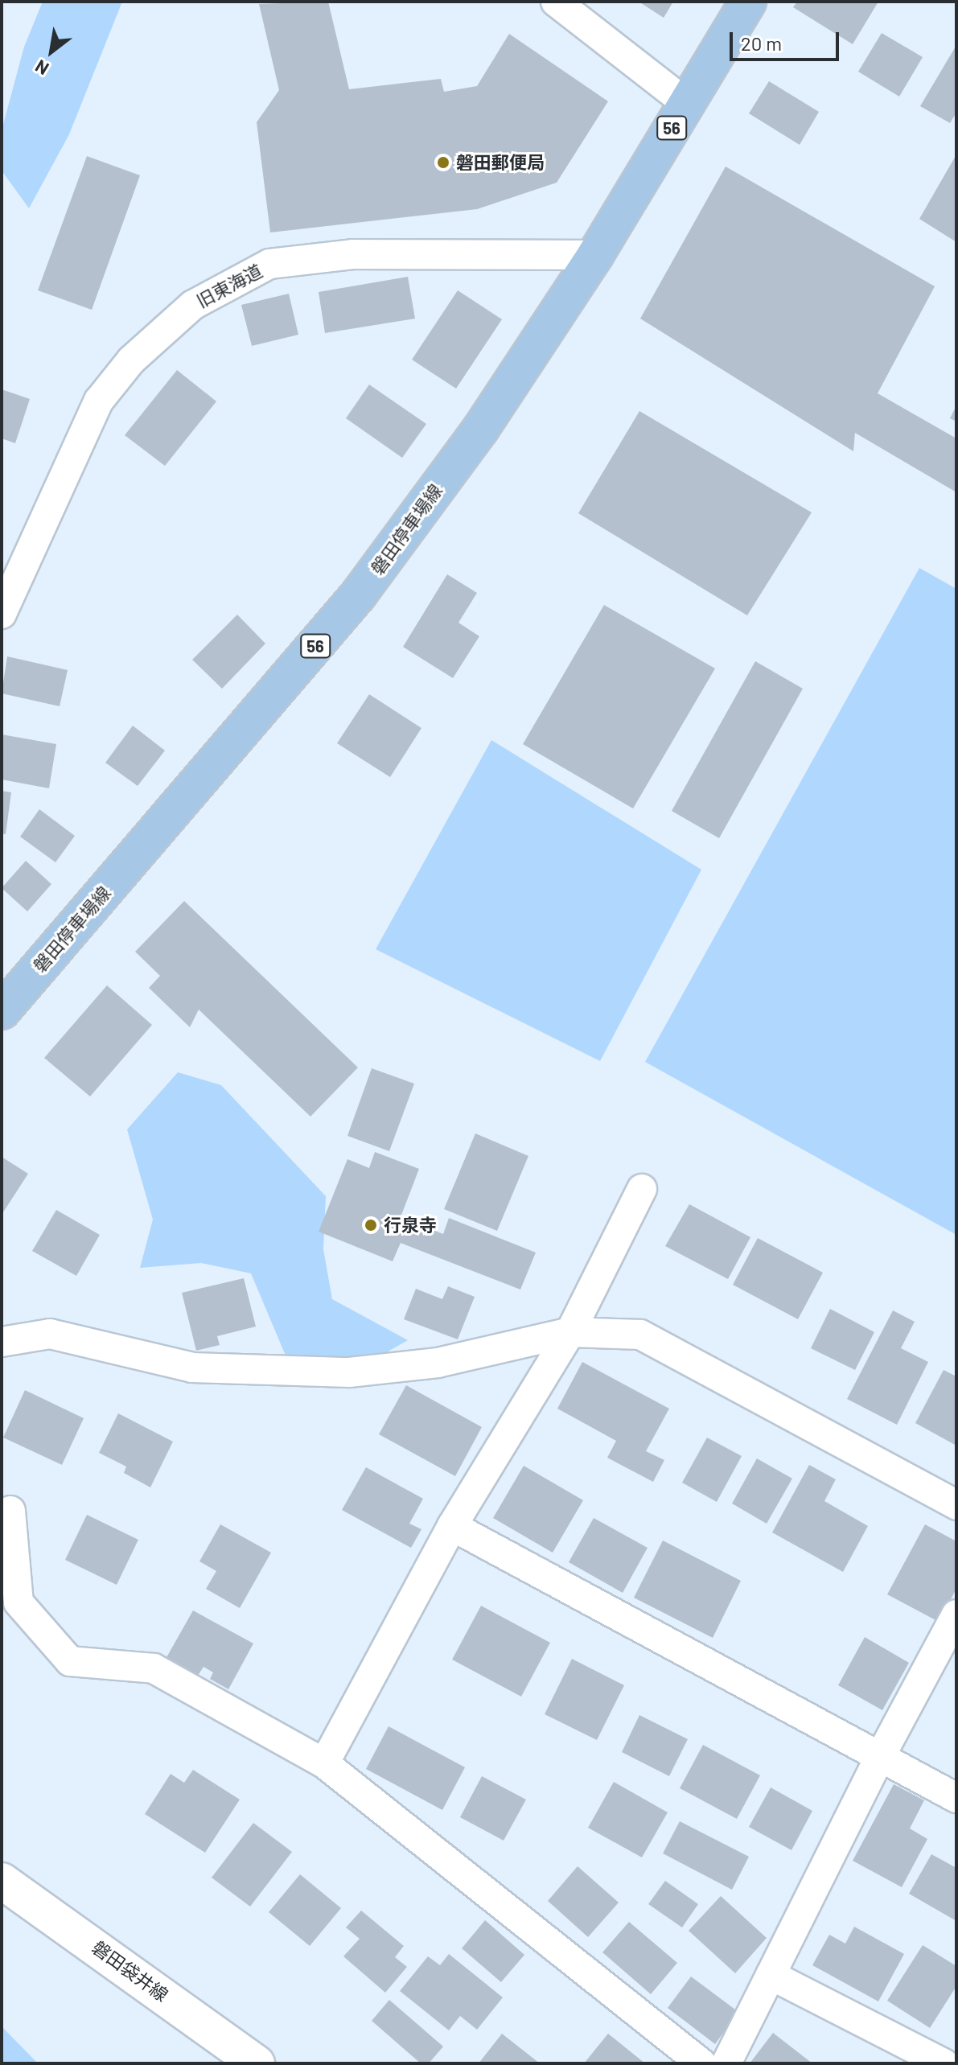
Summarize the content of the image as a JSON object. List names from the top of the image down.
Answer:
{
  "streets": {
    "main road": ["56", "磐田停車場線", "磐田袋井線"],
    "street": ["旧東海道"]
  },
  "crossings": [
    ["旧東海道", "磐田停車場線"]
  ],
  "places": ["磐田郵便局", "行泉寺"],
  "scale_bar": "20 m",
  "north": "bottom left"
}
